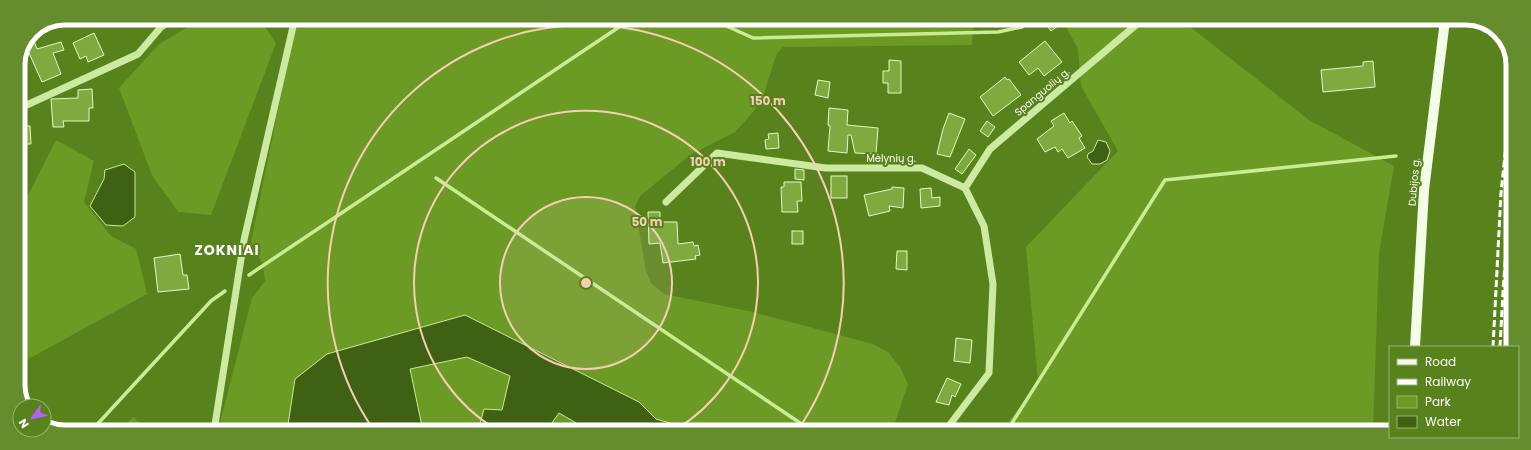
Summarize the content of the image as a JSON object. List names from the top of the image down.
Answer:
{
  "streets": {
    "main road": ["Dubijos g."],
    "street": ["Spanguolių g.", "Mėlynių g."]
  },
  "crossings": [
    ["Spanguolių g.", "Mėlynių g."]
  ],
  "districts": ["ZOKNIAI"],
  "legend": [
    "Road",
    "Railway",
    "Park",
    "Water"
  ],
  "north": "bottom left",
  "rings": ["150 m", "100 m", "50 m"]
}
